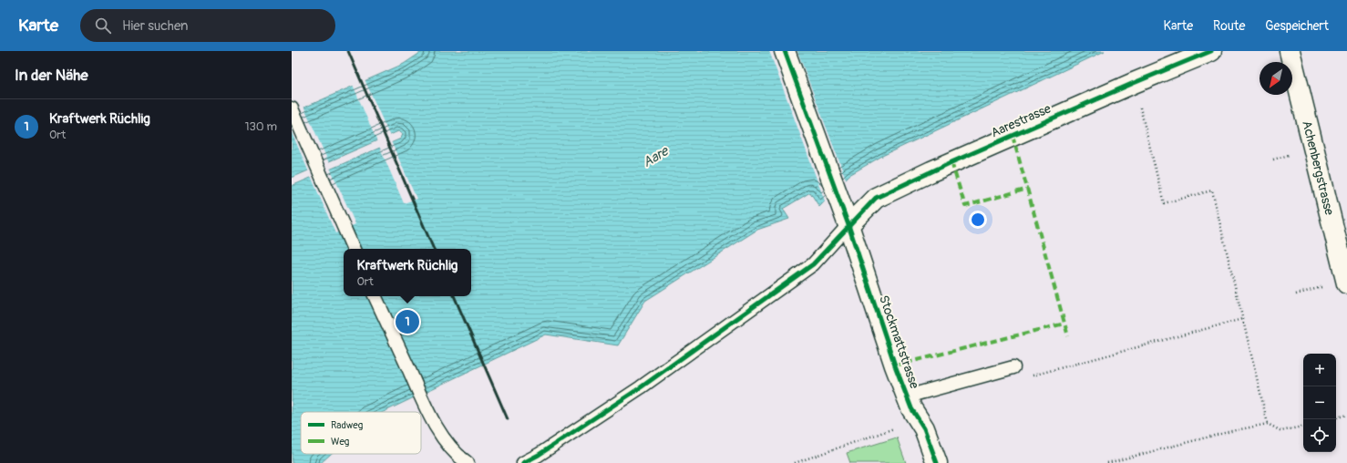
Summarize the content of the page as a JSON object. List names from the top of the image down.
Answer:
{
  "streets": {
    "street": ["Aarestrasse", "Achenbergstrasse", "Stockmattstrasse"]
  },
  "crossings": [
    ["Aarestrasse", "Stockmattstrasse"]
  ],
  "water": ["Aare"],
  "legend": ["Radweg", "Weg"],
  "north": "bottom left",
  "page": {
    "header": "Karte",
    "search": "Hier suchen",
    "nav": ["Karte", "Route", "Gespeichert"],
    "heading": "In der Nähe",
    "list": [
      {
        "mark": "1",
        "name": "Kraftwerk Rüchlig",
        "note": "Ort",
        "value": "130 m"
      }
    ],
    "popup": ["Kraftwerk Rüchlig", "Ort"],
    "pins": "1",
    "map_buttons": ["+", "−"]
  }
}
